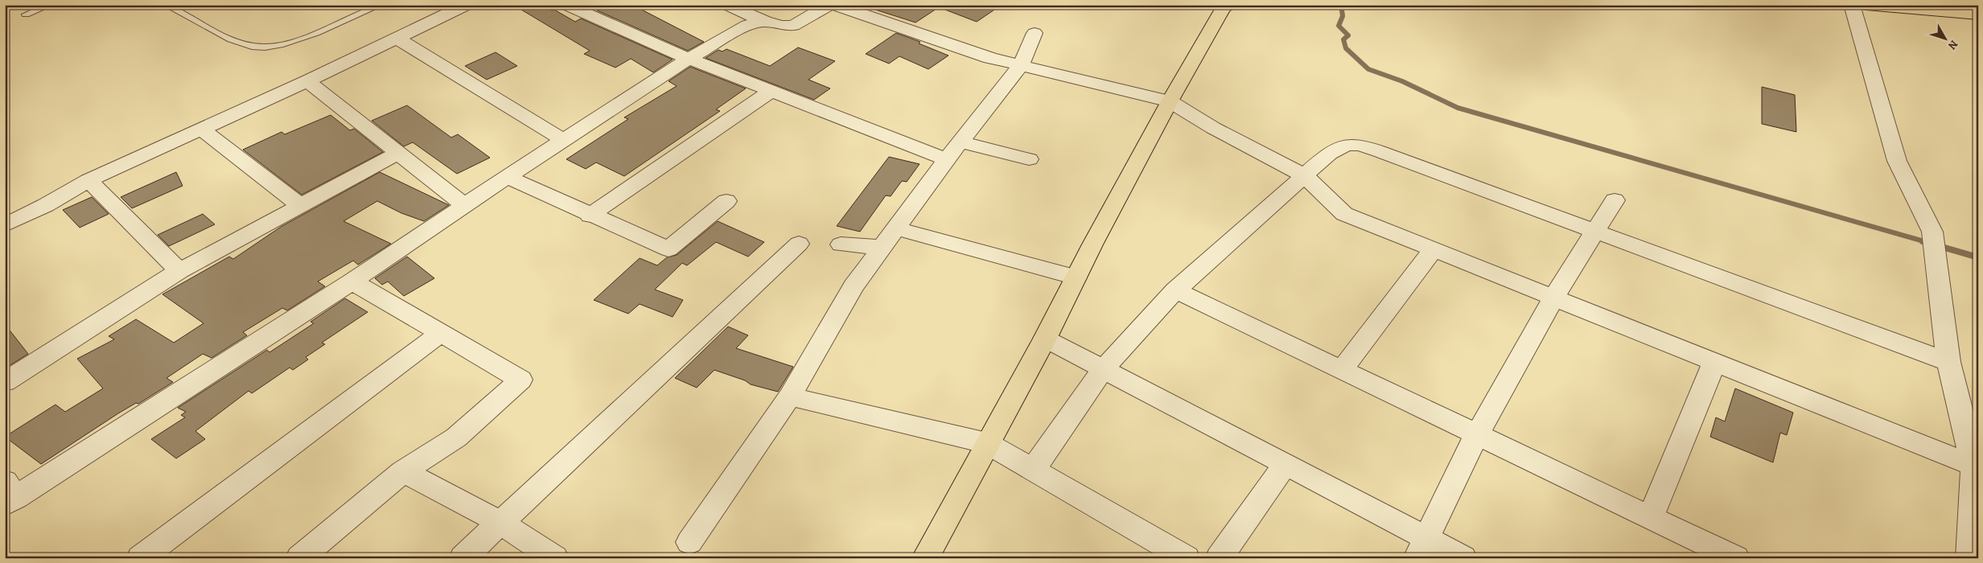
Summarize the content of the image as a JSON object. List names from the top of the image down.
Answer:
{
  "north": "bottom right"
}
